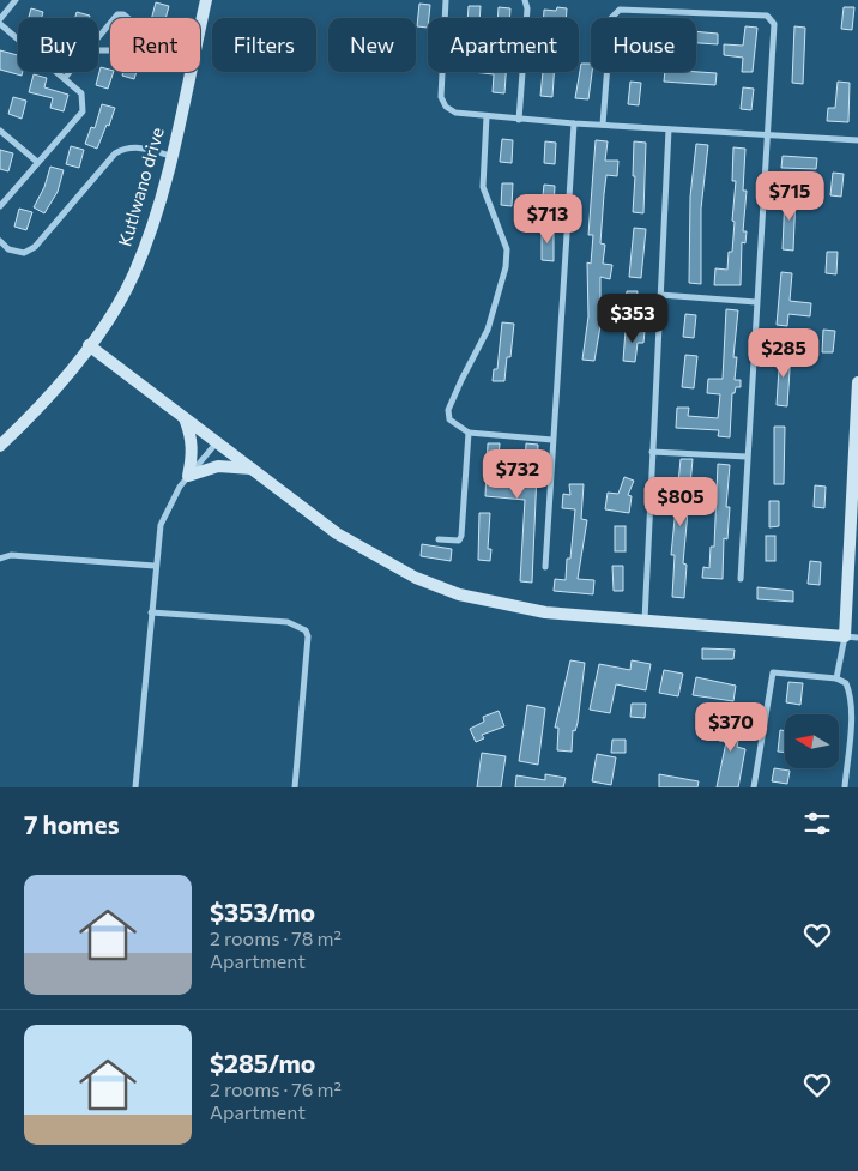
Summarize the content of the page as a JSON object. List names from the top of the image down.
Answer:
{
  "streets": {
    "street": ["Kutlwano drive"]
  },
  "north": "left",
  "page": {
    "chip": [
      "Buy",
      "Rent",
      "Filters",
      "New",
      "Apartment",
      "House"
    ],
    "price": [
      "$715",
      "$713",
      "$353",
      "$285",
      "$732",
      "$805",
      "$370"
    ],
    "heading": "7 homes",
    "list": [
      {
        "name": "$353/mo",
        "note": "2 rooms · 78 m² · Apartment"
      },
      {
        "name": "$285/mo",
        "note": "2 rooms · 76 m² · Apartment"
      }
    ]
  }
}
